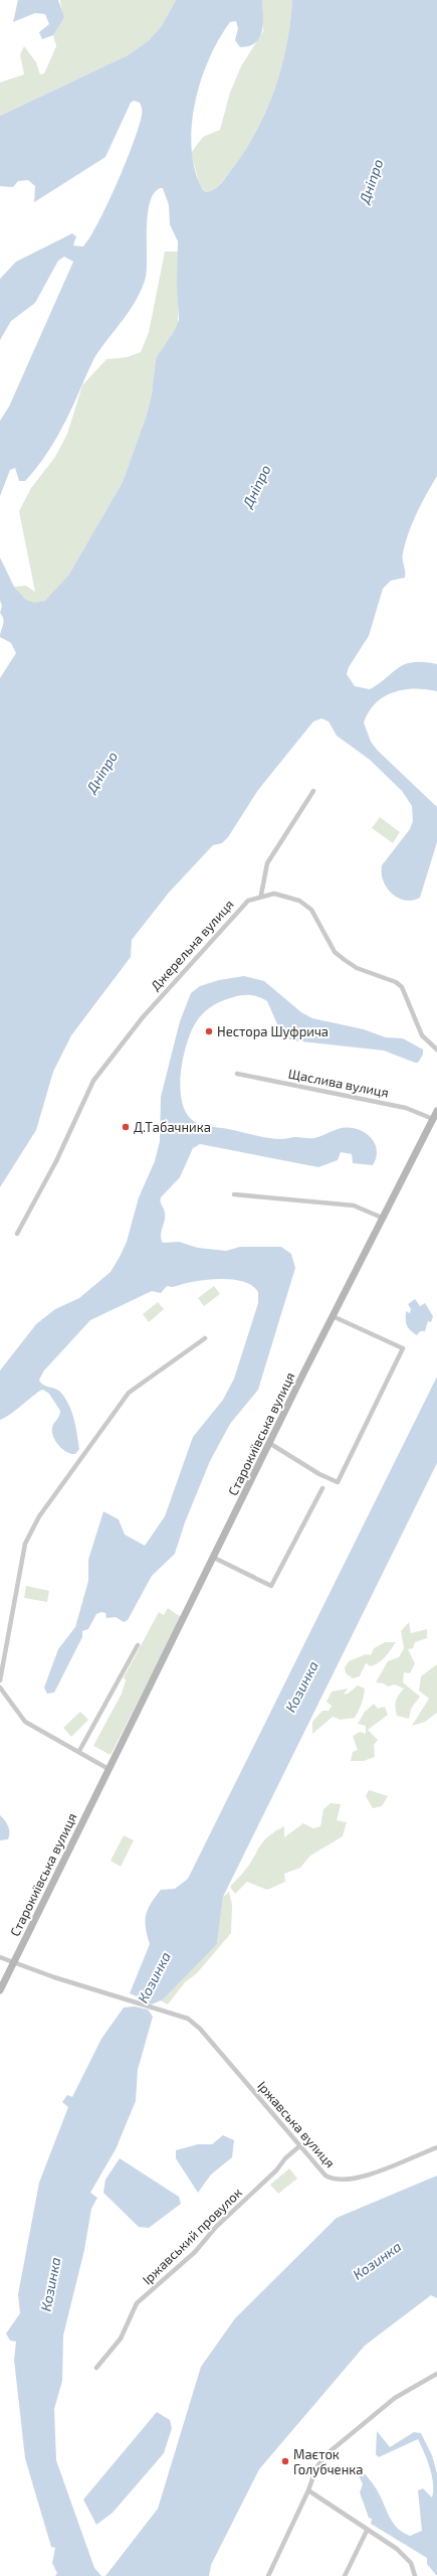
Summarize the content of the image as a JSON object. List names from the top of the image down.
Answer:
{
  "streets": {
    "street": [
      "Джерельна вулиця",
      "Щаслива вулиця",
      "Старокиївська вулиця",
      "Іржавська вулиця",
      "Іржавський провулок"
    ]
  },
  "crossings": [
    ["Щаслива вулиця", "Старокиївська вулиця"],
    ["Старокиївська вулиця", "Іржавська вулиця"],
    ["Іржавська вулиця", "Іржавський провулок"]
  ],
  "water": ["Дніпро", "Козинка"],
  "places": ["Нестора Шуфрича", "Д.Табачника", "Маєток Голубченка"]
}
